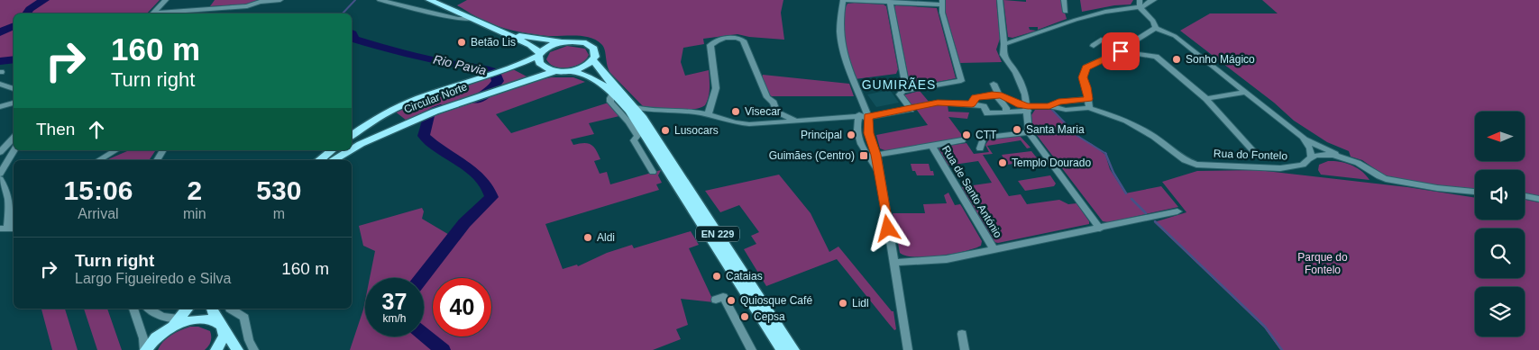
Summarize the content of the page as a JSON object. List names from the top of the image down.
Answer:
{
  "streets": {
    "main road": ["Circular Norte", "EN 229"],
    "street": ["Rua do Fontelo", "Rua de Santo António"]
  },
  "crossings": [
    ["Circular Norte", "EN 229"]
  ],
  "districts": ["GUMIRÃES"],
  "water": ["Rio Pavia"],
  "parks": ["Parque do Fontelo"],
  "places": {
    "other": [
      "Betão Lis",
      "Sonho Mágico",
      "Visecar",
      "Santa Maria",
      "Lusocars",
      "Principal",
      "CTT",
      "Templo Dourado",
      "Aldi",
      "Cataias",
      "Quiosque Café",
      "Lidl",
      "Cepsa"
    ],
    "transit": ["Guimães (Centro)"]
  },
  "north": "left",
  "page": {
    "turn": ["160 m", "Turn right"],
    "then": "Then",
    "eta": [
      "15:06",
      "Arrival",
      "2",
      "min",
      "530",
      "m"
    ],
    "list": [
      {
        "name": "Turn right",
        "note": "Largo Figueiredo e Silva",
        "value": "160 m"
      }
    ],
    "speed": "37 km/h",
    "limit": "40"
  }
}
